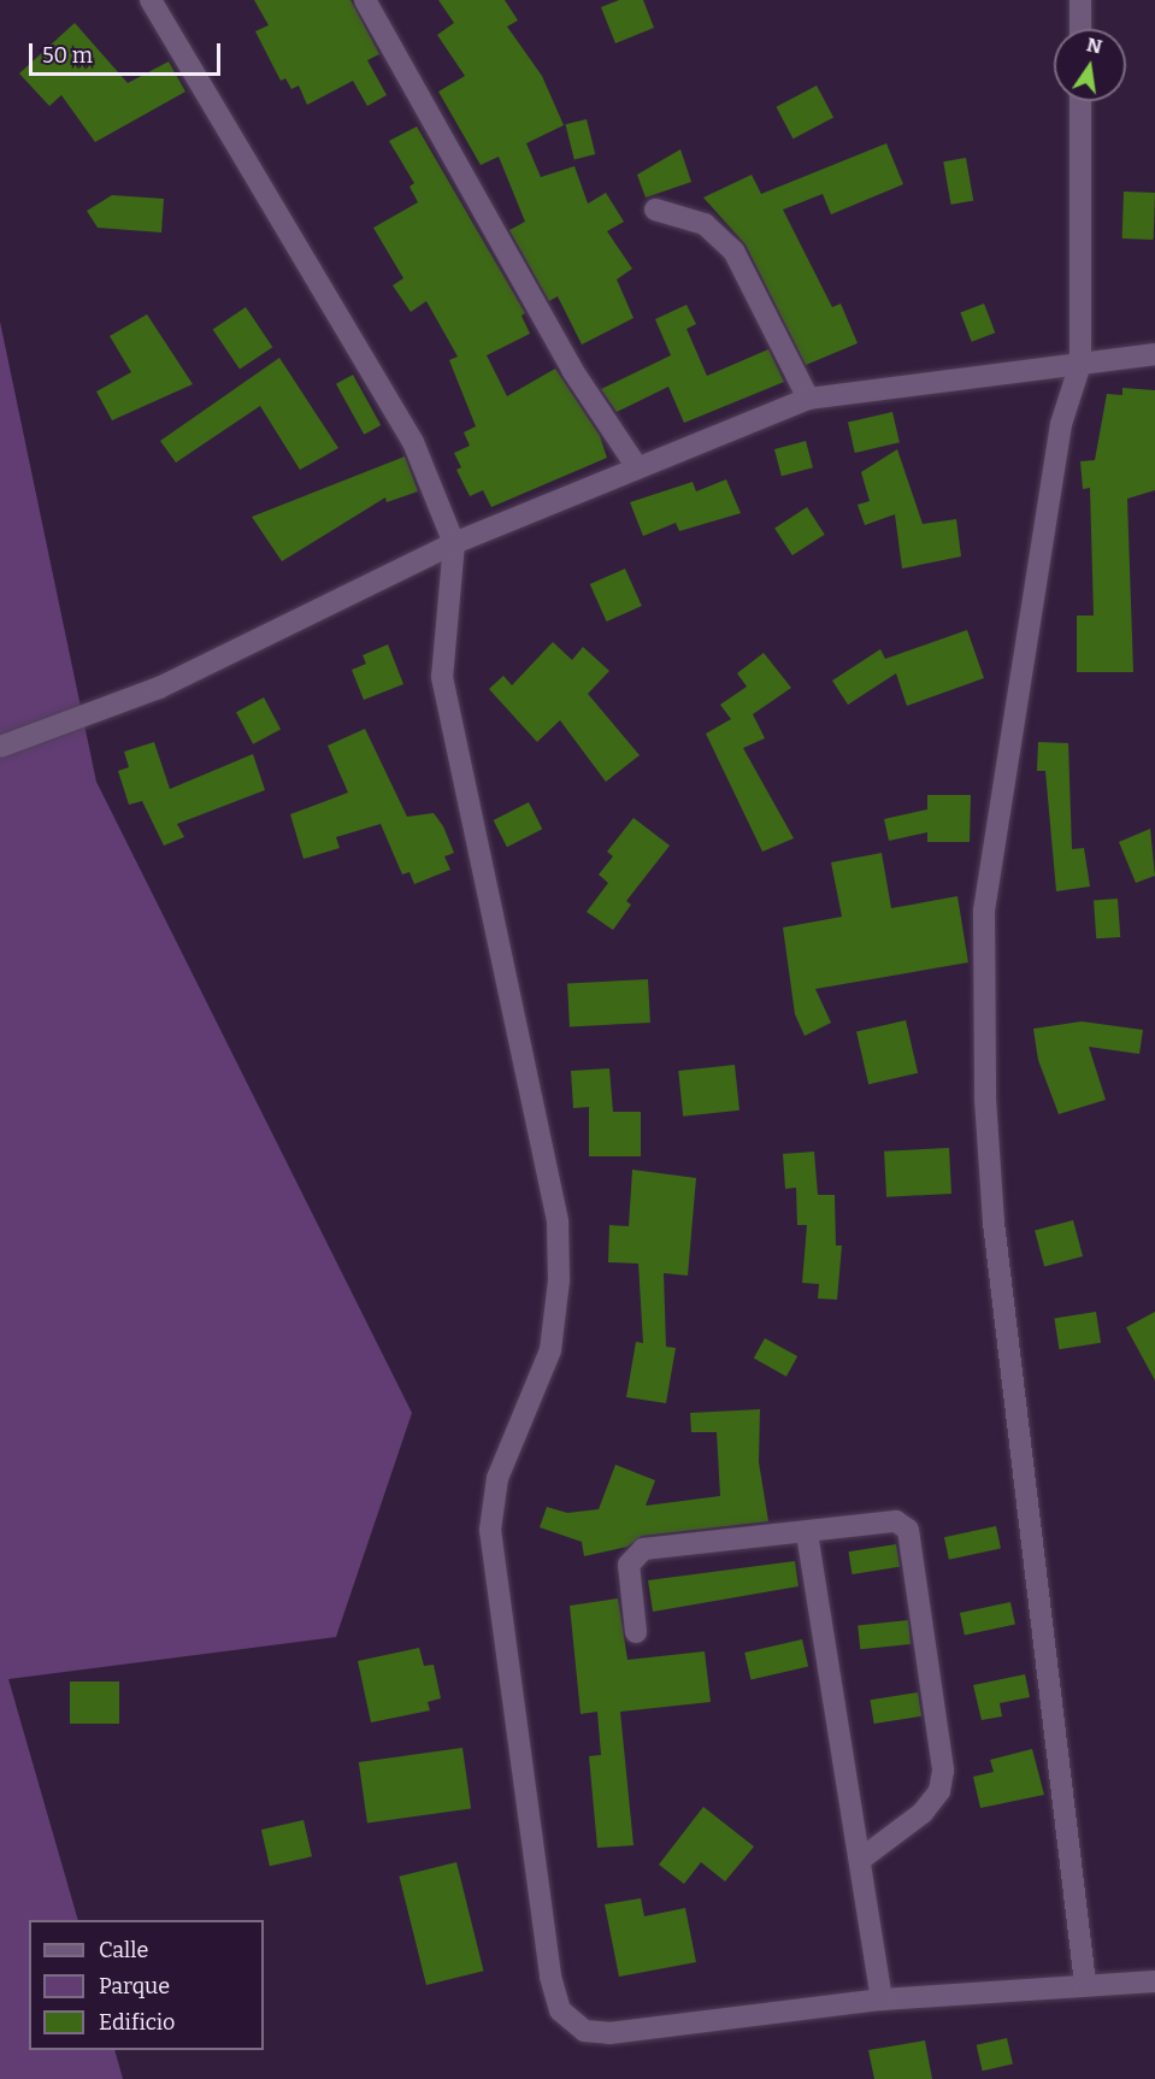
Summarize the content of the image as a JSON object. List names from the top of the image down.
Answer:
{
  "legend": ["Calle", "Parque", "Edificio"],
  "scale_bar": "50 m",
  "north": "top"
}
